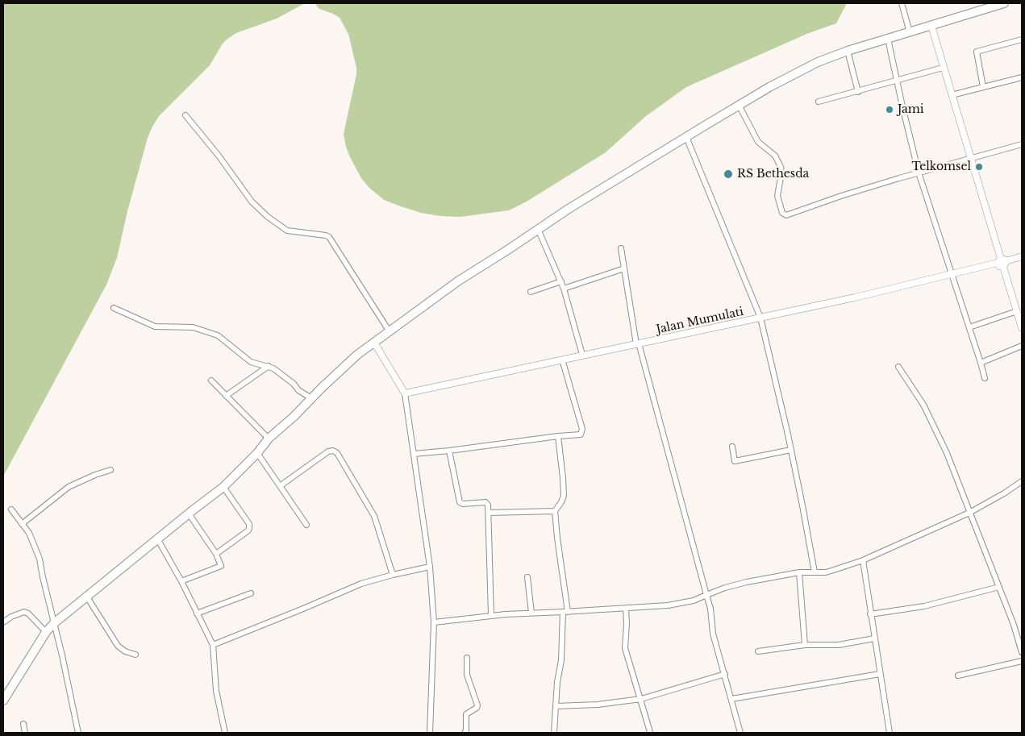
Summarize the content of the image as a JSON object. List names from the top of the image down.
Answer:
{
  "streets": {
    "street": ["Jalan Mumulati"]
  },
  "places": ["Jami", "Telkomsel", "RS Bethesda"]
}
